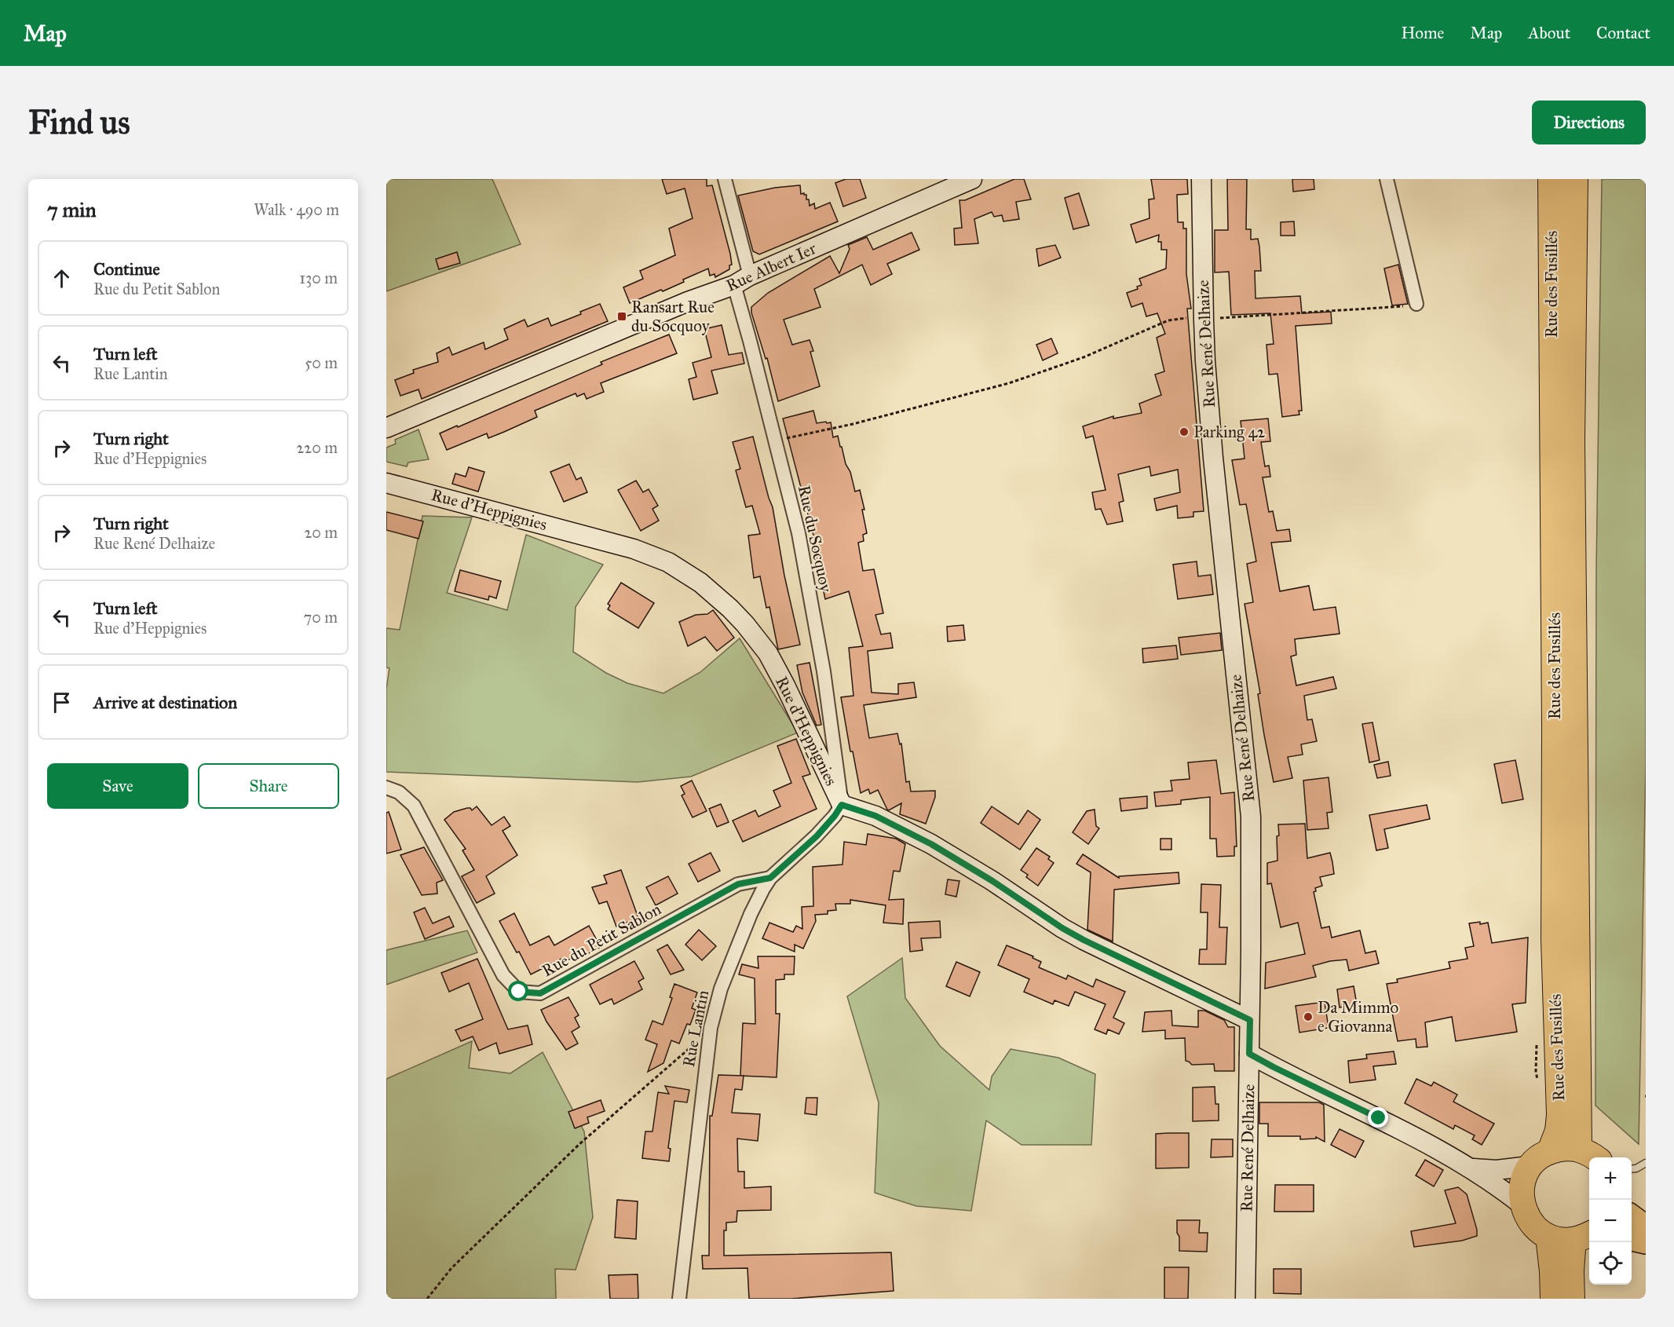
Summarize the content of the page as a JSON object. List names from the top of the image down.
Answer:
{
  "streets": {
    "highway": ["Rue des Fusillés"],
    "street": [
      "Rue Albert Ier",
      "Rue René Delhaize",
      "Rue d'Heppignies",
      "Rue du Socquoy",
      "Rue du Petit Sablon",
      "Rue Lantin"
    ]
  },
  "crossings": [
    ["Rue Albert Ier", "Rue du Socquoy"],
    ["Rue René Delhaize", "Rue d'Heppignies"],
    ["Rue d'Heppignies", "Rue du Socquoy"],
    ["Rue d'Heppignies", "Rue Lantin"],
    ["Rue du Socquoy", "Rue Lantin"],
    ["Rue du Petit Sablon", "Rue Lantin"]
  ],
  "places": {
    "transit": ["Ransart Rue du Socquoy"],
    "other": ["Parking 42", "Da Mimmo e Giovanna"]
  },
  "page": {
    "header": "Map",
    "nav": [
      "Home",
      "Map",
      "About",
      "Contact"
    ],
    "buttons": [
      "Directions",
      ["Save", "Share"]
    ],
    "title": "Find us",
    "heading": ["7 min", "Walk · 490 m"],
    "list": [
      ["Continue", "Rue du Petit Sablon", "130 m"],
      ["Turn left", "Rue Lantin", "50 m"],
      ["Turn right", "Rue d'Heppignies", "220 m"],
      ["Turn right", "Rue René Delhaize", "20 m"],
      ["Turn left", "Rue d'Heppignies", "70 m"],
      "Arrive at destination"
    ],
    "map_buttons": ["+", "−"]
  }
}
